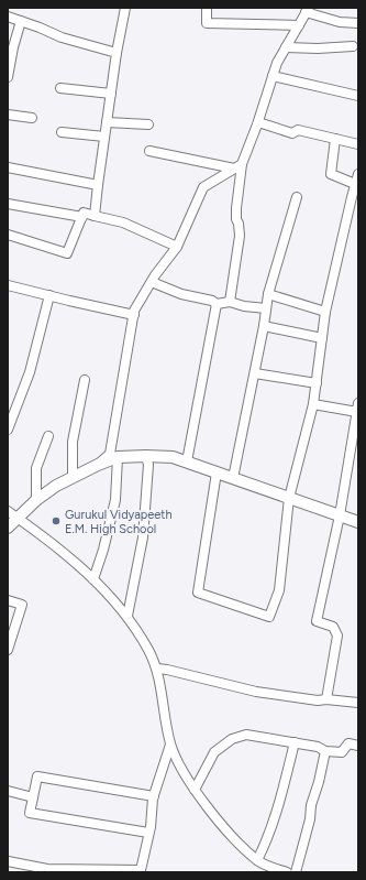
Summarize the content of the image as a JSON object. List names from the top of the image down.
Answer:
{
  "places": ["Gurukul Vidyapeeth E.M. High School"]
}
